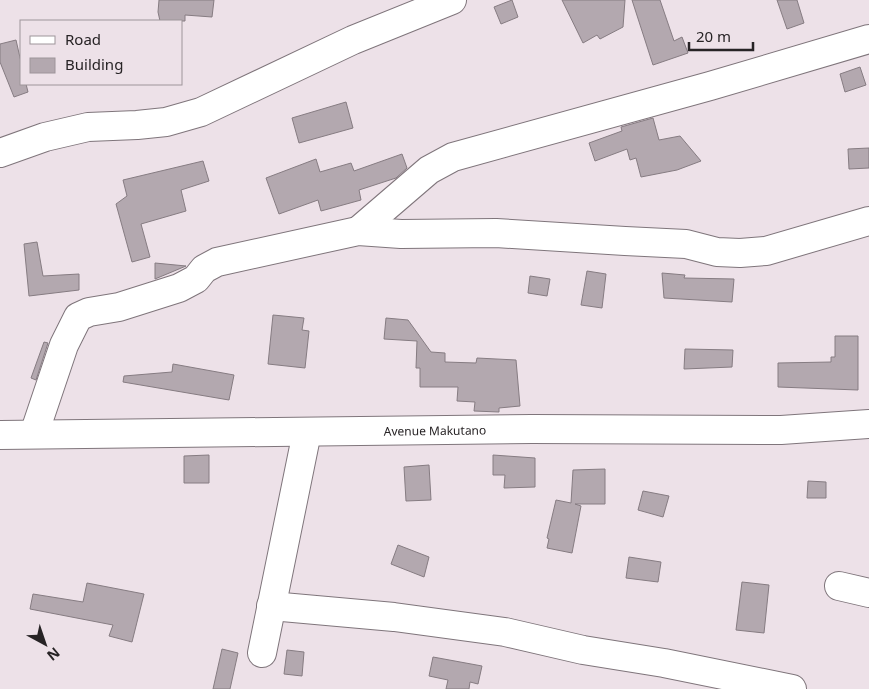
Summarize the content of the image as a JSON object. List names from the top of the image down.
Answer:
{
  "streets": {
    "street": ["Avenue Makutano"]
  },
  "legend": ["Road", "Building"],
  "scale_bar": "20 m",
  "north": "bottom right"
}
